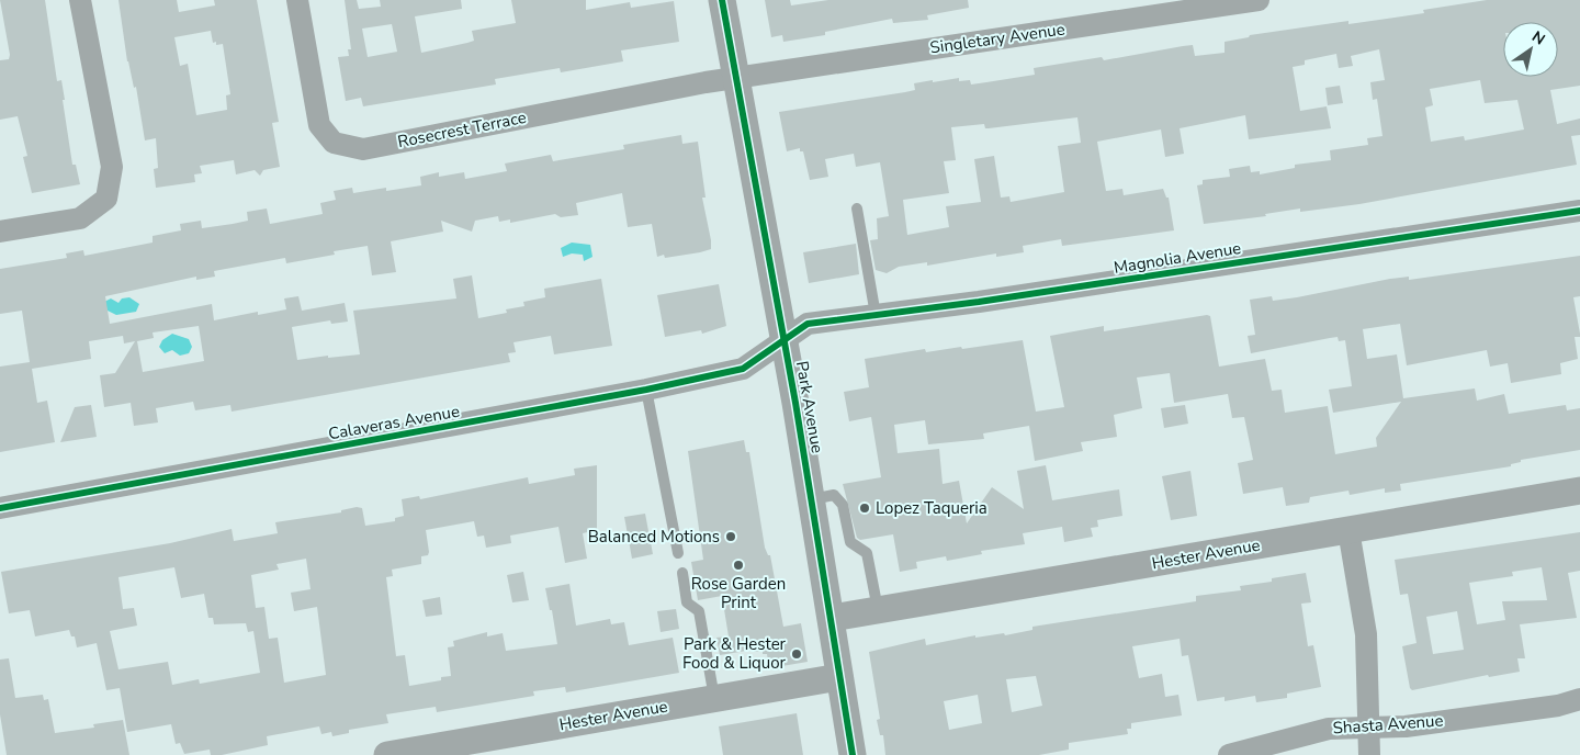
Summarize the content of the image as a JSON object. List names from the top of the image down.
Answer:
{
  "streets": {
    "street": [
      "Singletary Avenue",
      "Rosecrest Terrace",
      "Magnolia Avenue",
      "Park Avenue",
      "Calaveras Avenue",
      "Hester Avenue",
      "Shasta Avenue"
    ]
  },
  "crossings": [
    ["Singletary Avenue", "Rosecrest Terrace"],
    ["Singletary Avenue", "Park Avenue"],
    ["Rosecrest Terrace", "Park Avenue"],
    ["Magnolia Avenue", "Park Avenue"],
    ["Magnolia Avenue", "Calaveras Avenue"],
    ["Park Avenue", "Calaveras Avenue"],
    ["Park Avenue", "Hester Avenue"]
  ],
  "places": [
    "Lopez Taqueria",
    "Balanced Motions",
    "Rose Garden Print",
    "Park & Hester Food & Liquor"
  ],
  "north": "top right"
}
